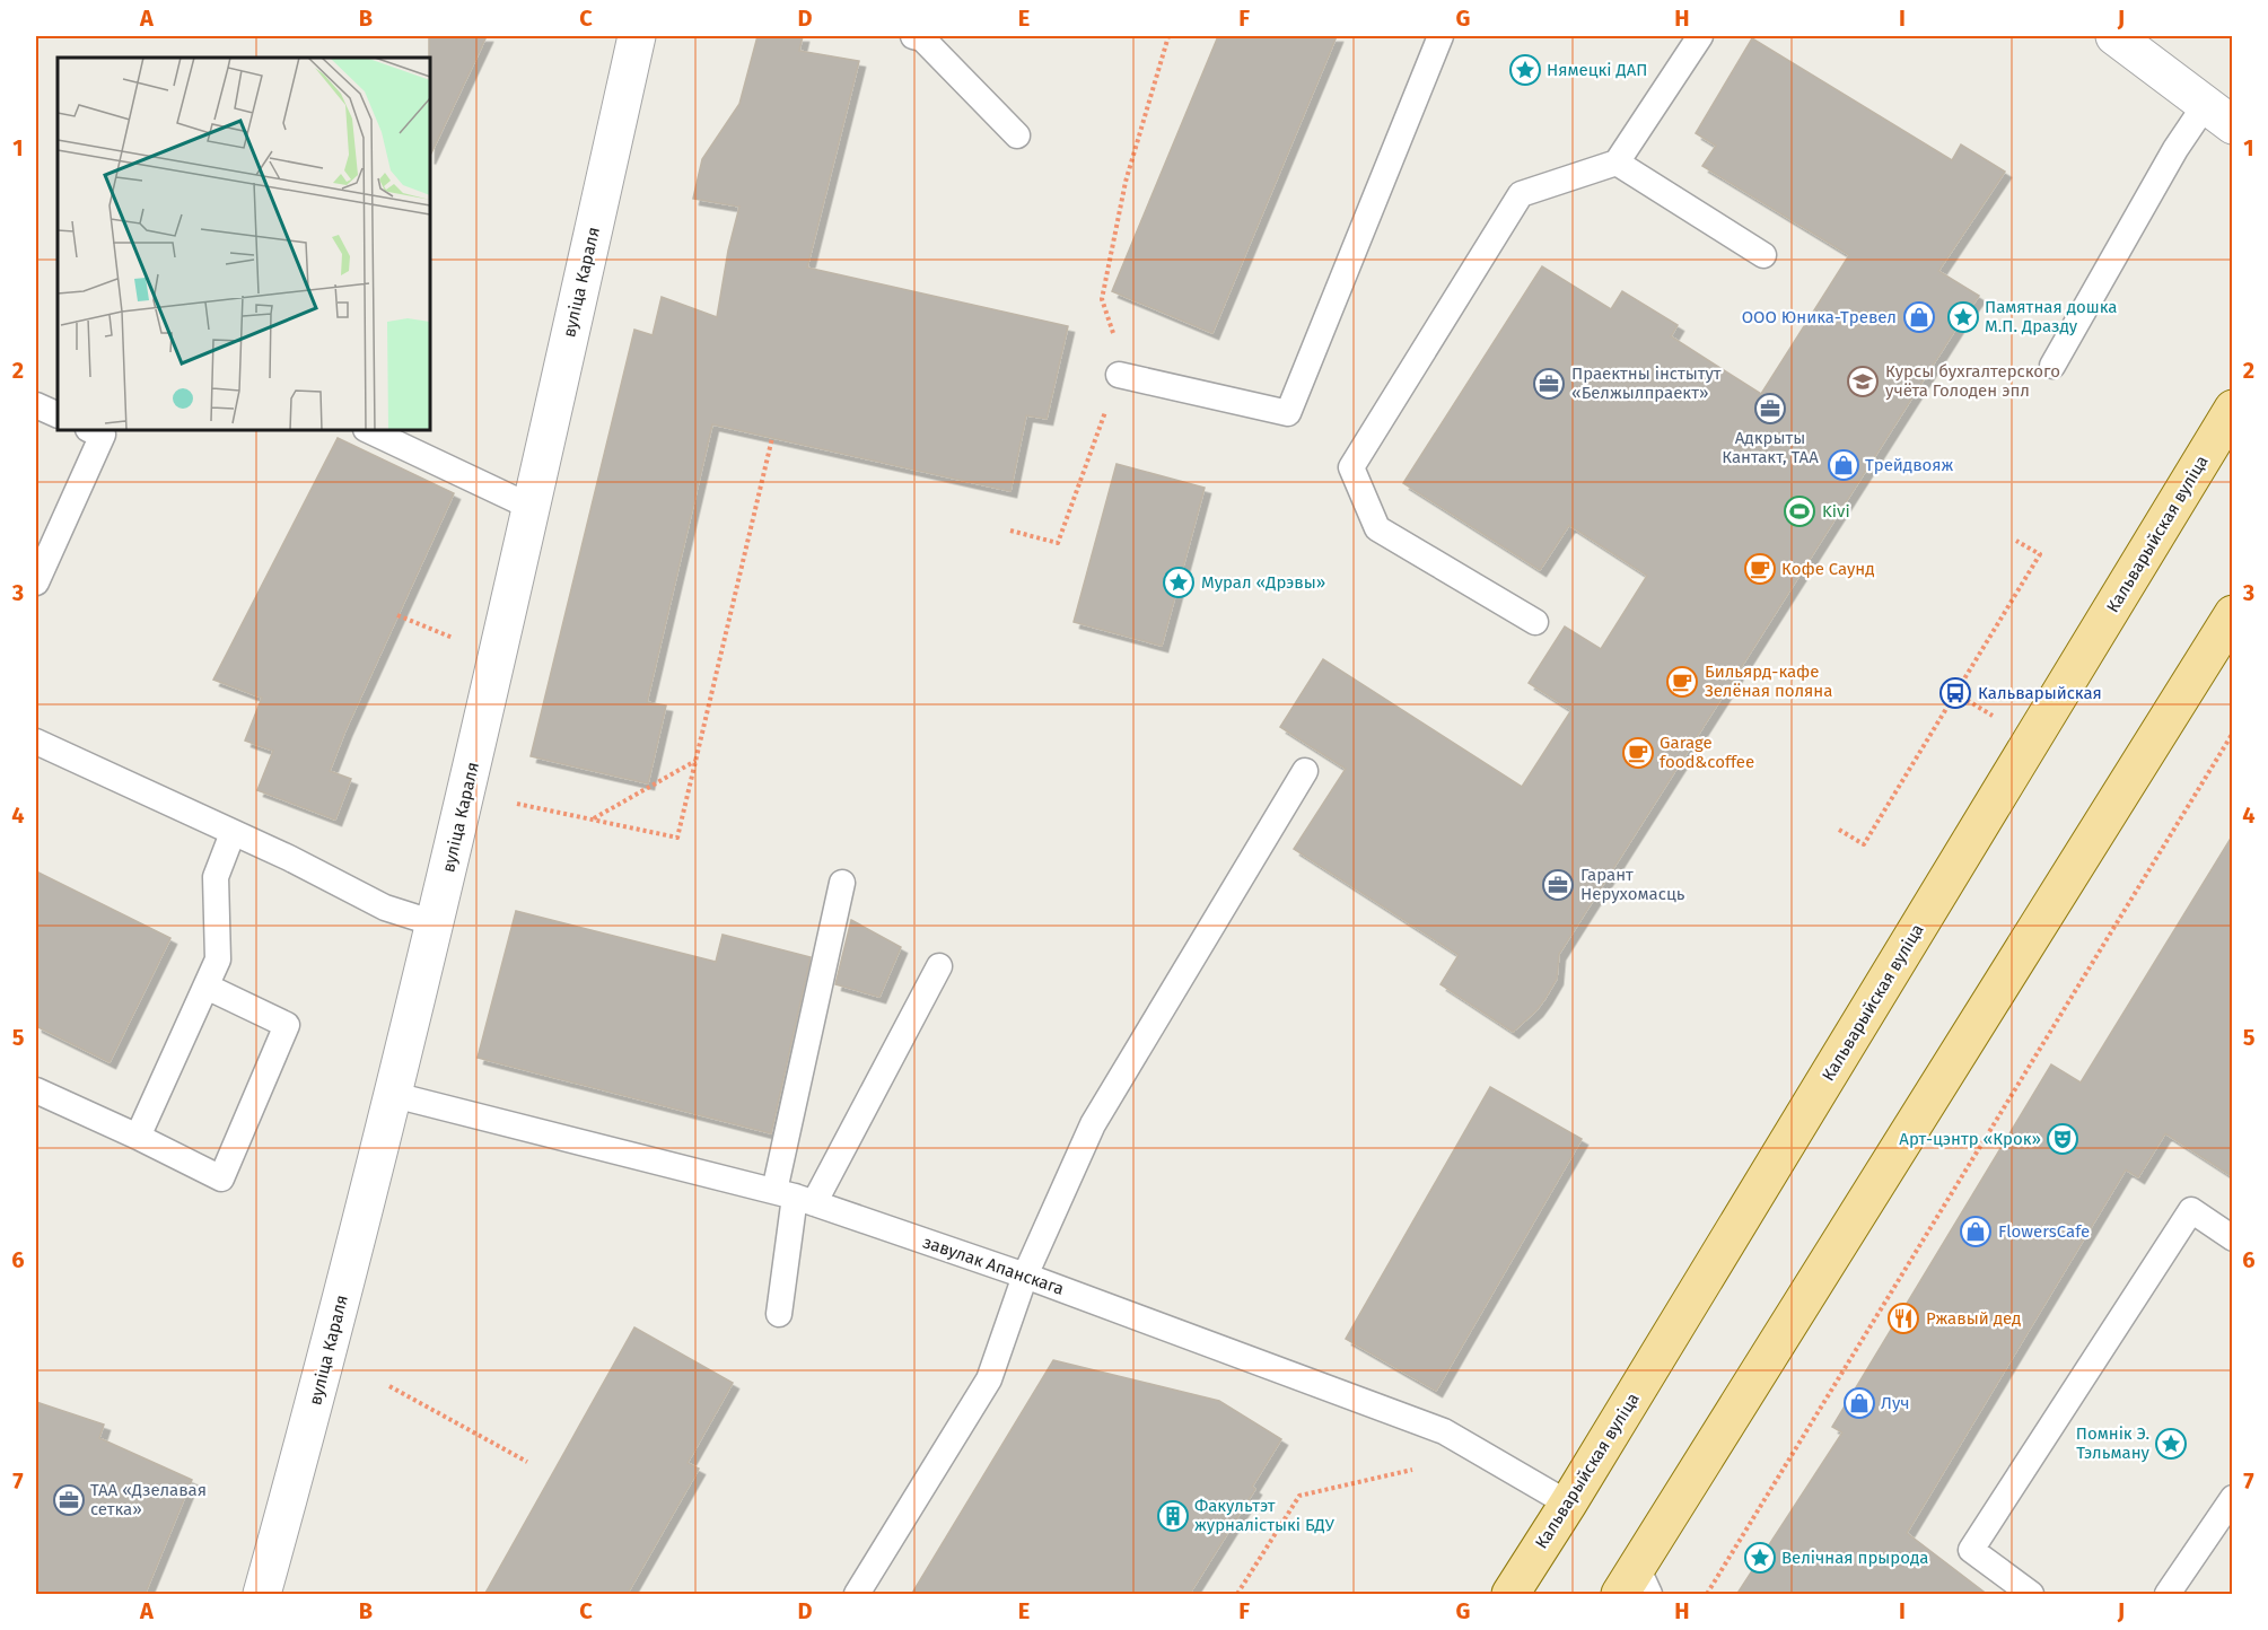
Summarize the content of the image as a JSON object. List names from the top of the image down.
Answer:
{
  "streets": {
    "main road": ["Кальварыйская вуліца"],
    "street": ["вуліца Караля"],
    "lane": ["завулак Апанскага"]
  },
  "crossings": [
    ["вуліца Караля", "завулак Апанскага"],
    ["Кальварыйская вуліца", "завулак Апанскага"]
  ],
  "places": {
    "place": [
      "Нямецкі ДАП",
      "Памятная дошка М.П. Дразду",
      "Мурал «Дрэвы»",
      "Помнік Э. Тэльману",
      "Велічная прырода"
    ],
    "shop": [
      "ООО Юника-Тревел",
      "Трейдвояж",
      "FlowersCafe",
      "Луч"
    ],
    "school or university": ["Курсы бухгалтерского учёта Голоден эпл"],
    "office": [
      "Праектны інстытут «Белжылпраект»",
      "Адкрыты Кантакт, ТАА",
      "Гарант Нерухомасць",
      "ТАА «Дзелавая сетка»"
    ],
    "sports": ["Kivi"],
    "cafe": ["Кофе Саунд", "Бильярд-кафе Зелёная поляна", "Garage food&coffee"],
    "bus stop": ["Кальварыйская"],
    "theatre": ["Арт-цэнтр «Крок»"],
    "restaurant": ["Ржавый дед"],
    "building": ["Факультэт журналістыкі БДУ"]
  },
  "grid": {
    "columns": [
      "A",
      "B",
      "C",
      "D",
      "E",
      "F",
      "G",
      "H",
      "I",
      "J"
    ],
    "rows": [
      "1",
      "2",
      "3",
      "4",
      "5",
      "6",
      "7"
    ]
  }
}
